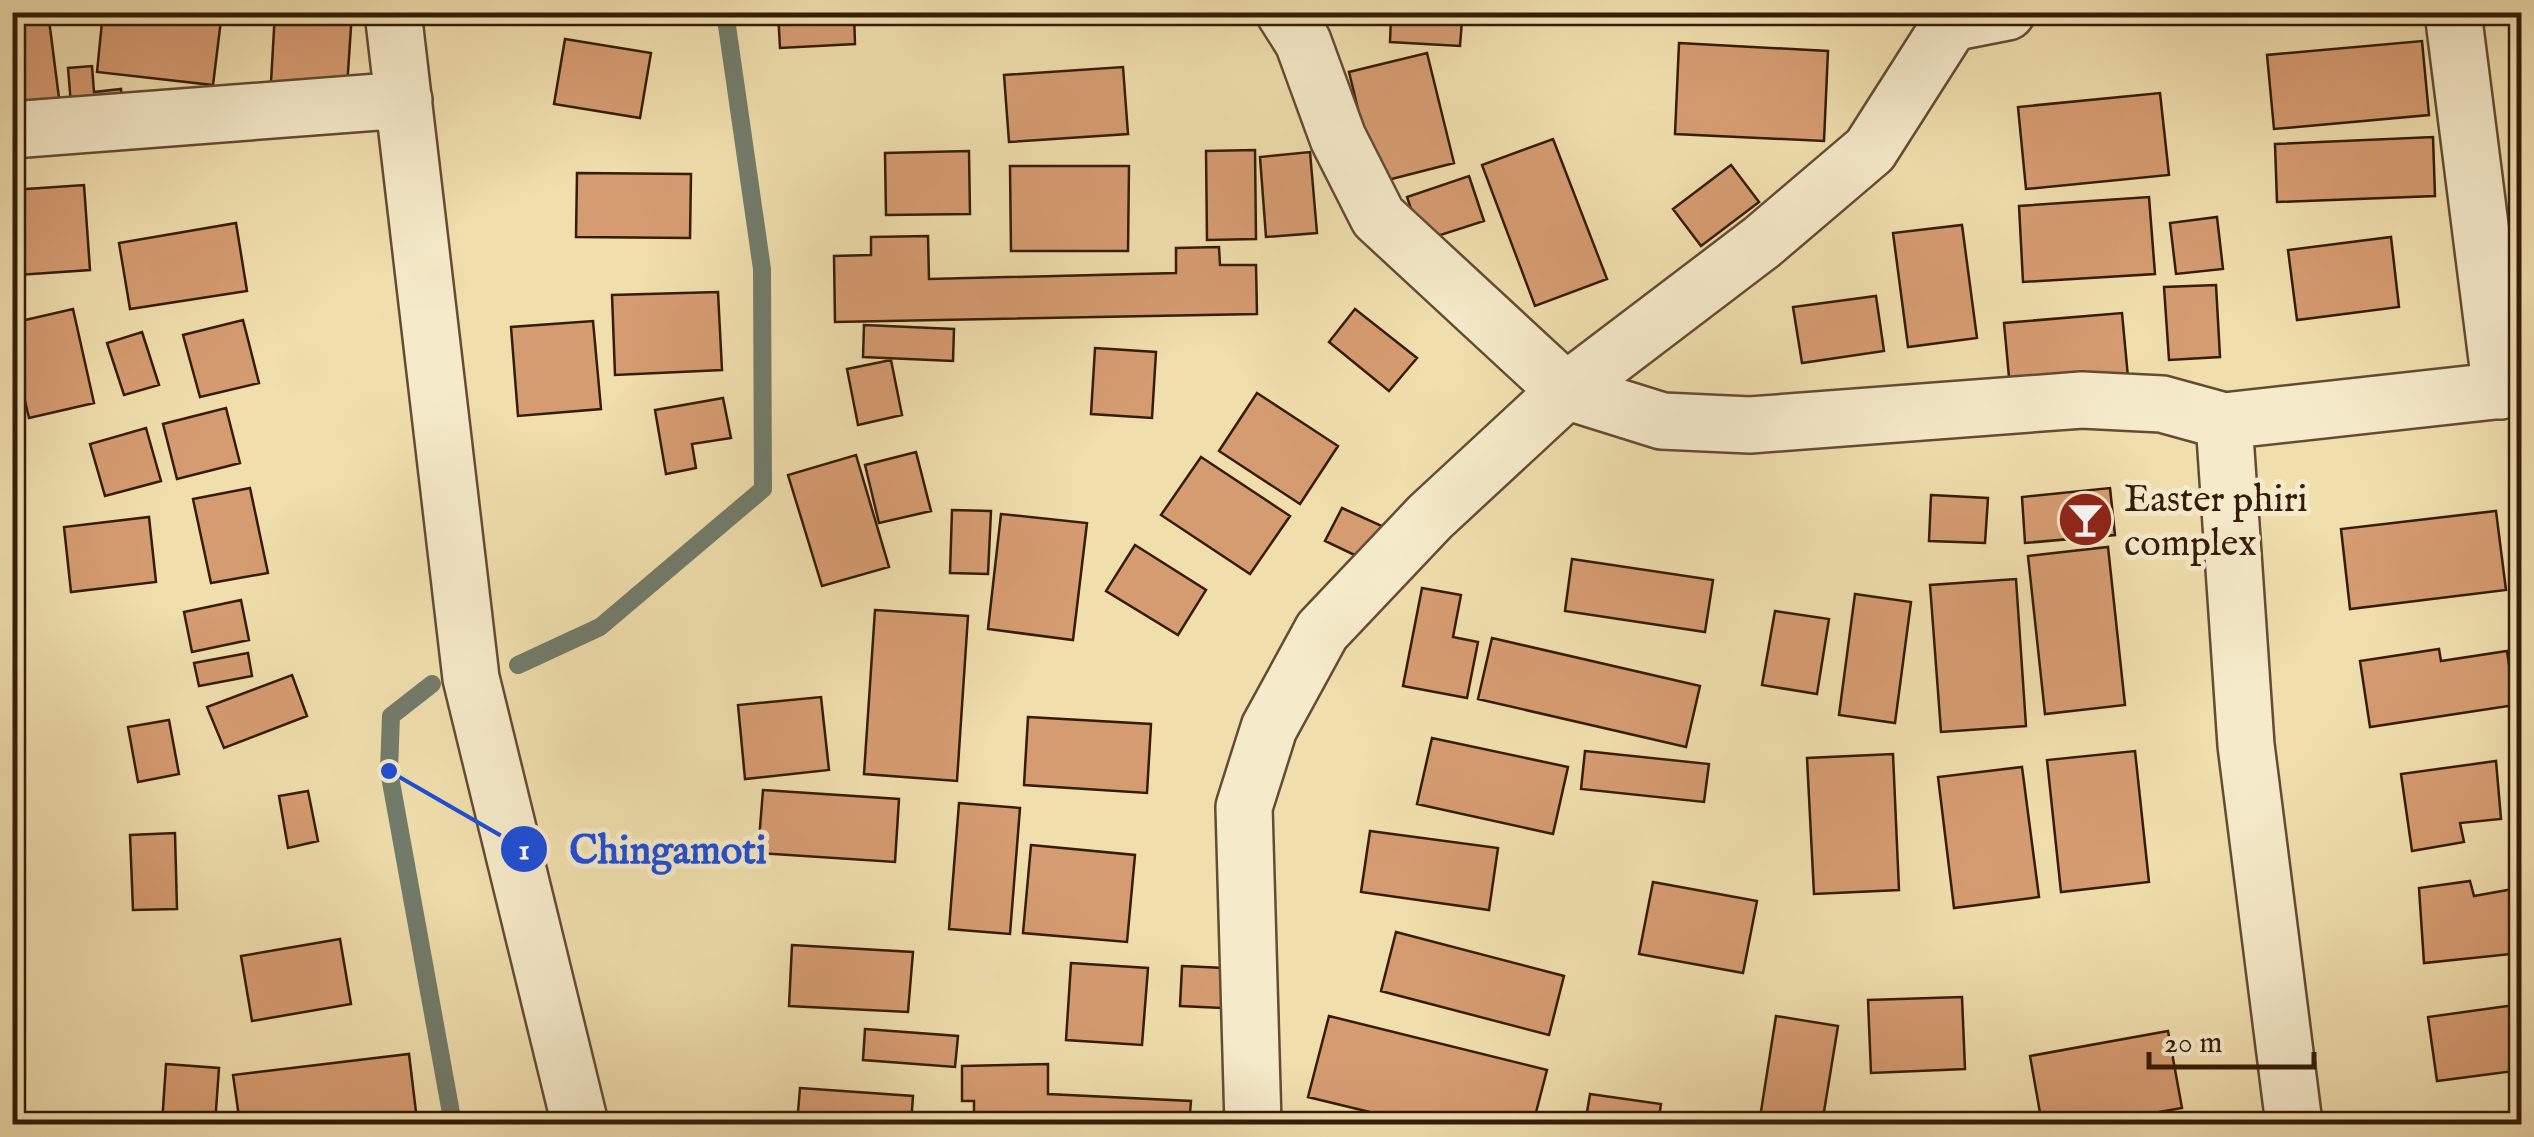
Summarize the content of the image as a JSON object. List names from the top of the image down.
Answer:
{
  "places": {
    "bar": ["Easter phiri complex"],
    "other": ["Chingamoti"]
  },
  "scale_bar": "20 m"
}
